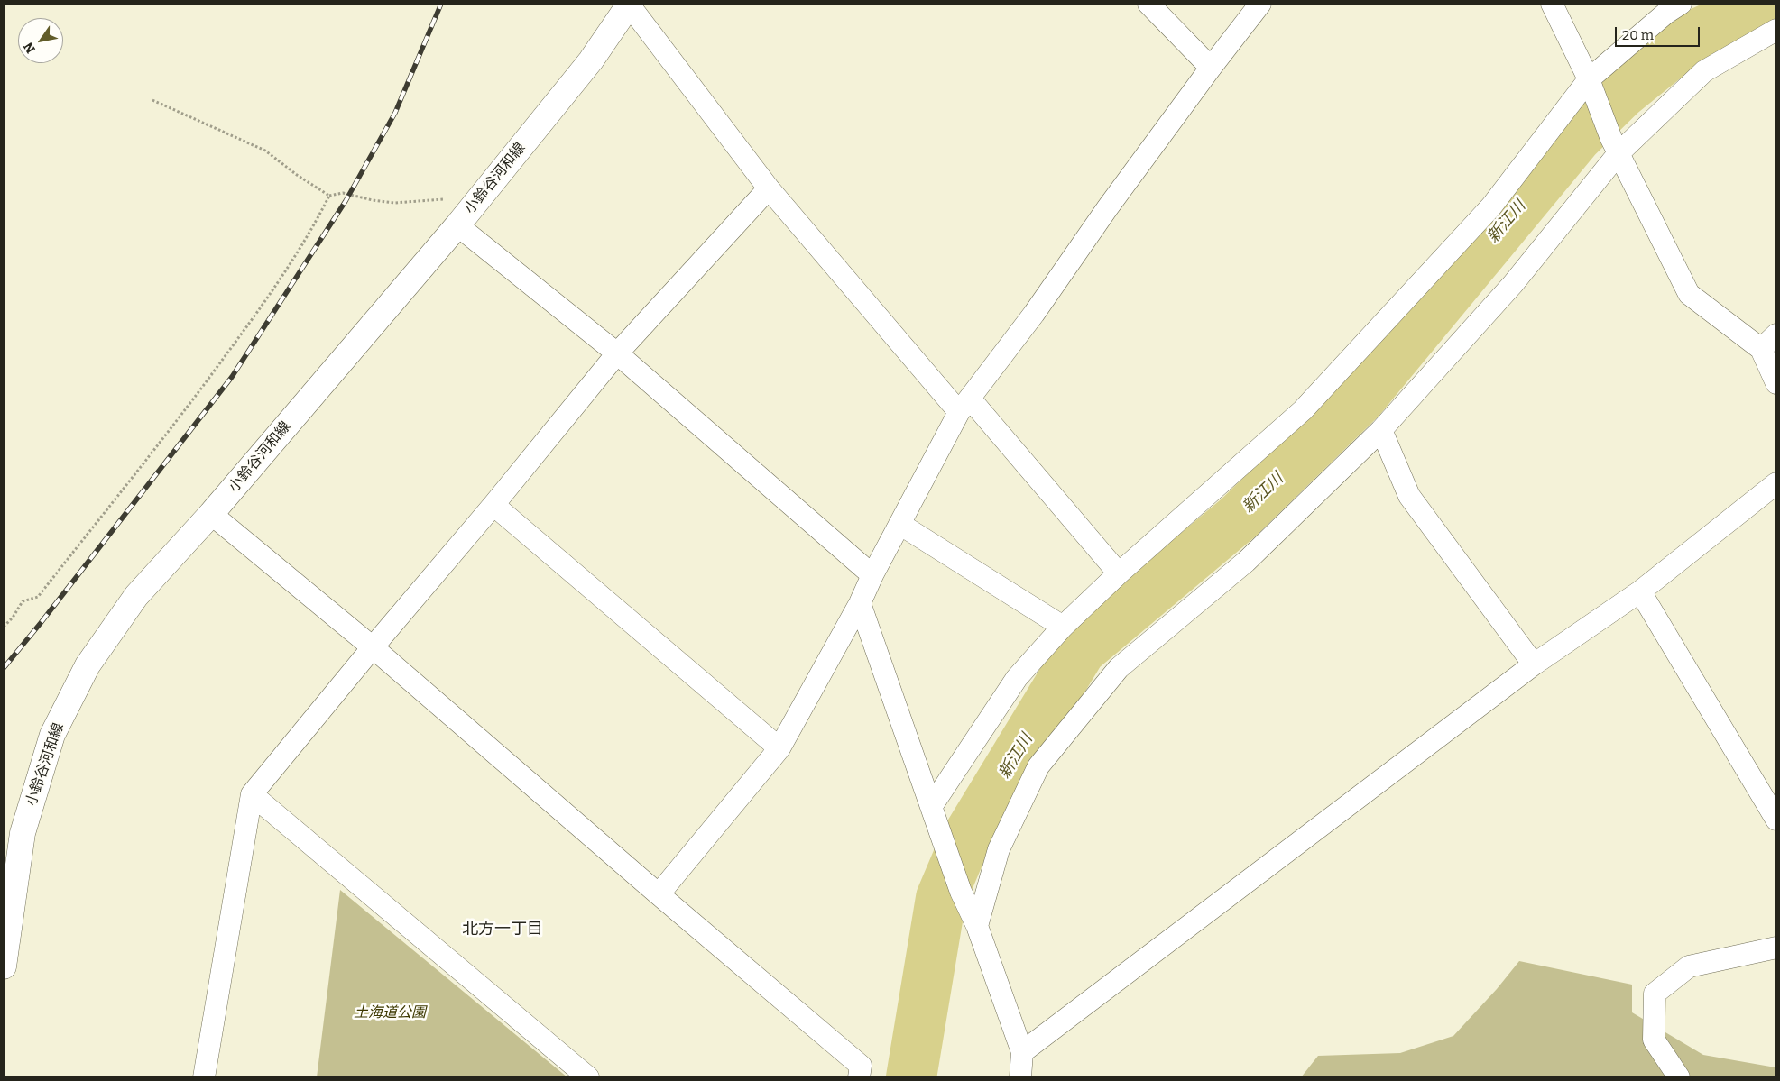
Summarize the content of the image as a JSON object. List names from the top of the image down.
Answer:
{
  "streets": {
    "main road": ["小鈴谷河和線"]
  },
  "districts": ["北方一丁目"],
  "water": ["新江川"],
  "parks": ["土海道公園"],
  "scale_bar": "20 m",
  "north": "bottom left"
}
